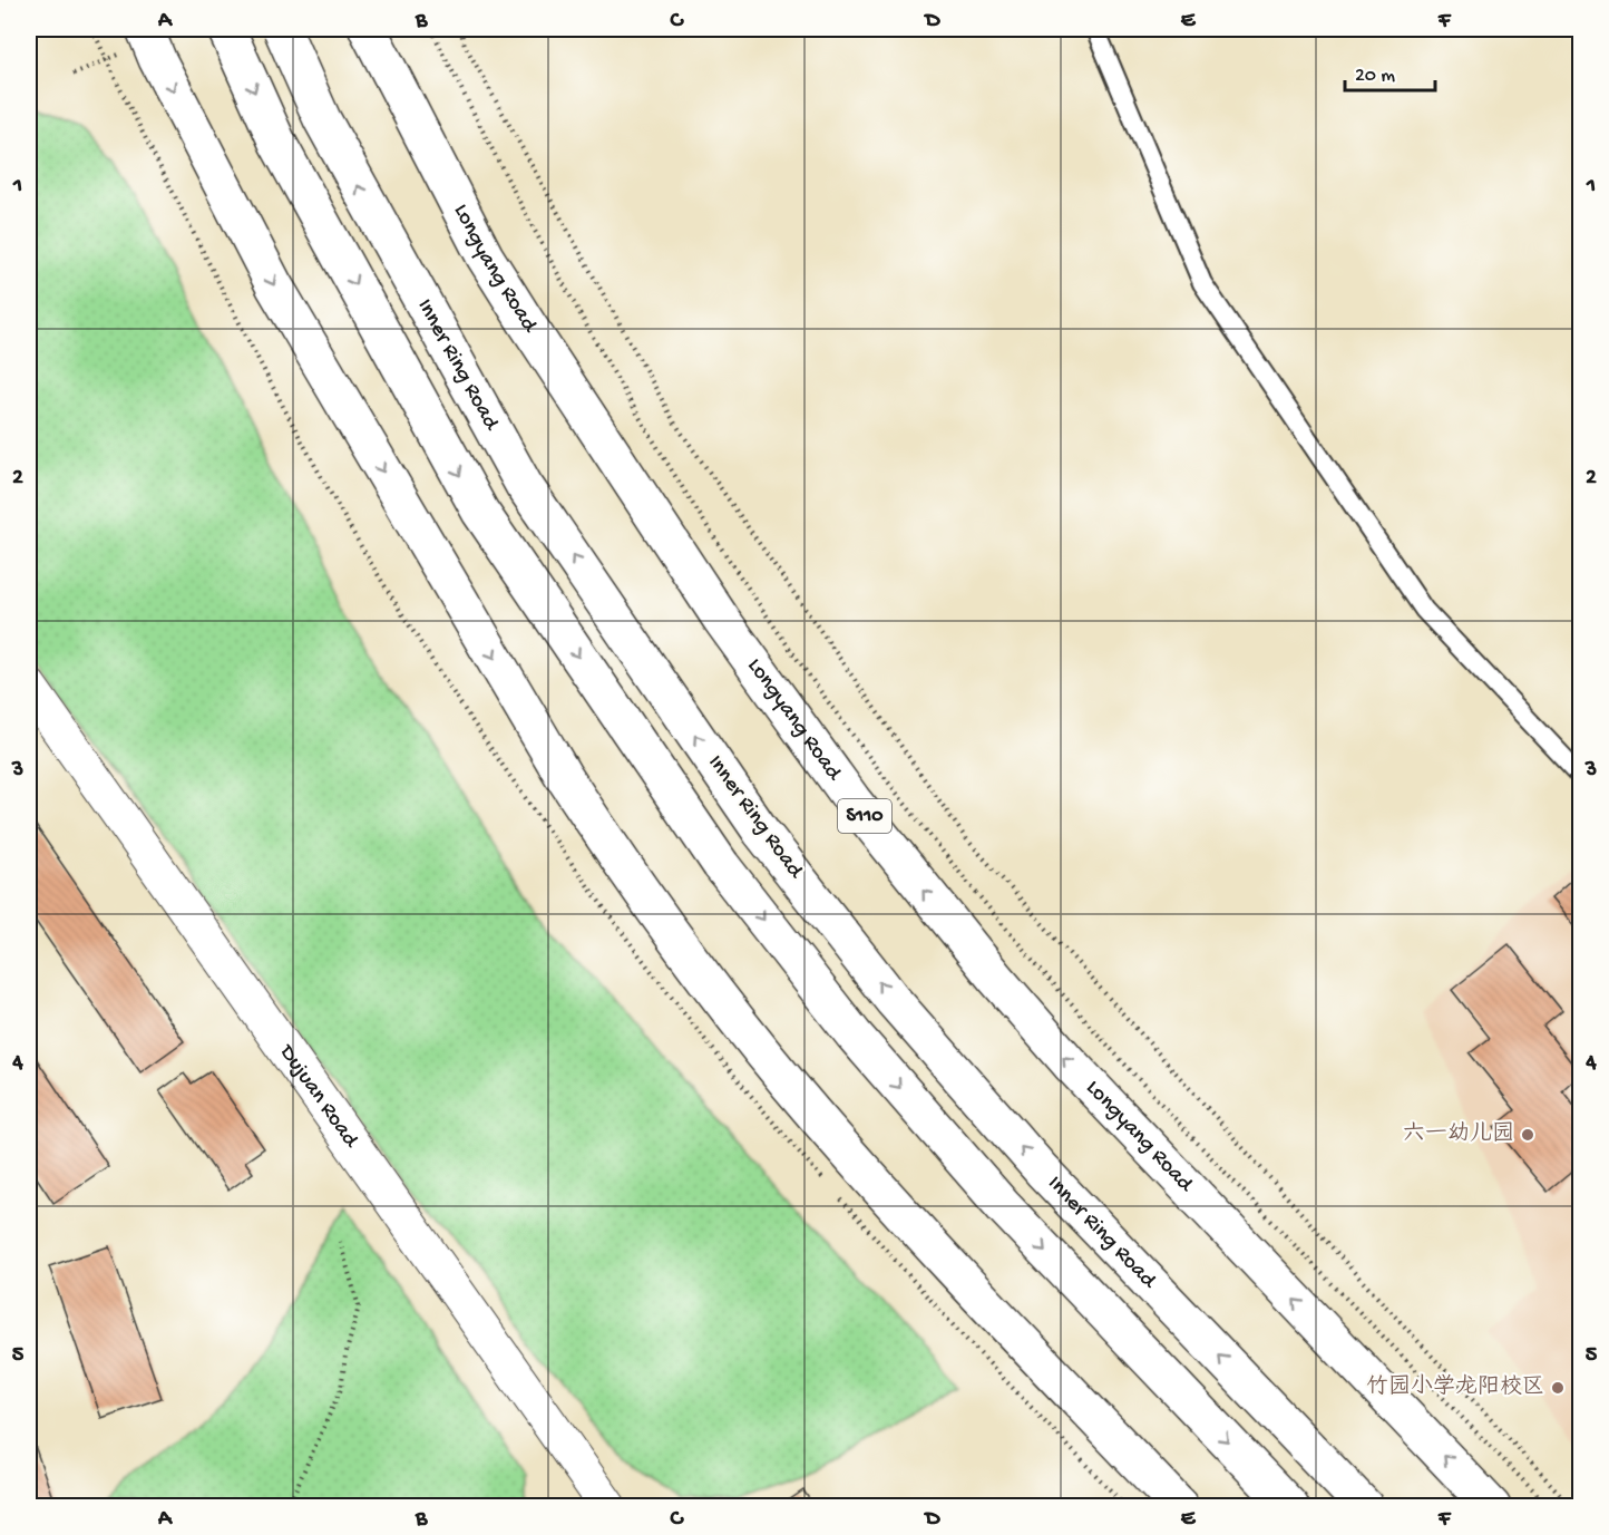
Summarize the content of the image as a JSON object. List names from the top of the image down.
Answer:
{
  "streets": {
    "main road": ["Longyang Road", "Inner Ring Road", "S110"],
    "street": ["Dujuan Road"]
  },
  "places": ["六一幼儿园", "竹园小学龙阳校区"],
  "scale_bar": "20 m",
  "grid": {
    "columns": [
      "A",
      "B",
      "C",
      "D",
      "E",
      "F"
    ],
    "rows": [
      "1",
      "2",
      "3",
      "4",
      "5"
    ]
  }
}
